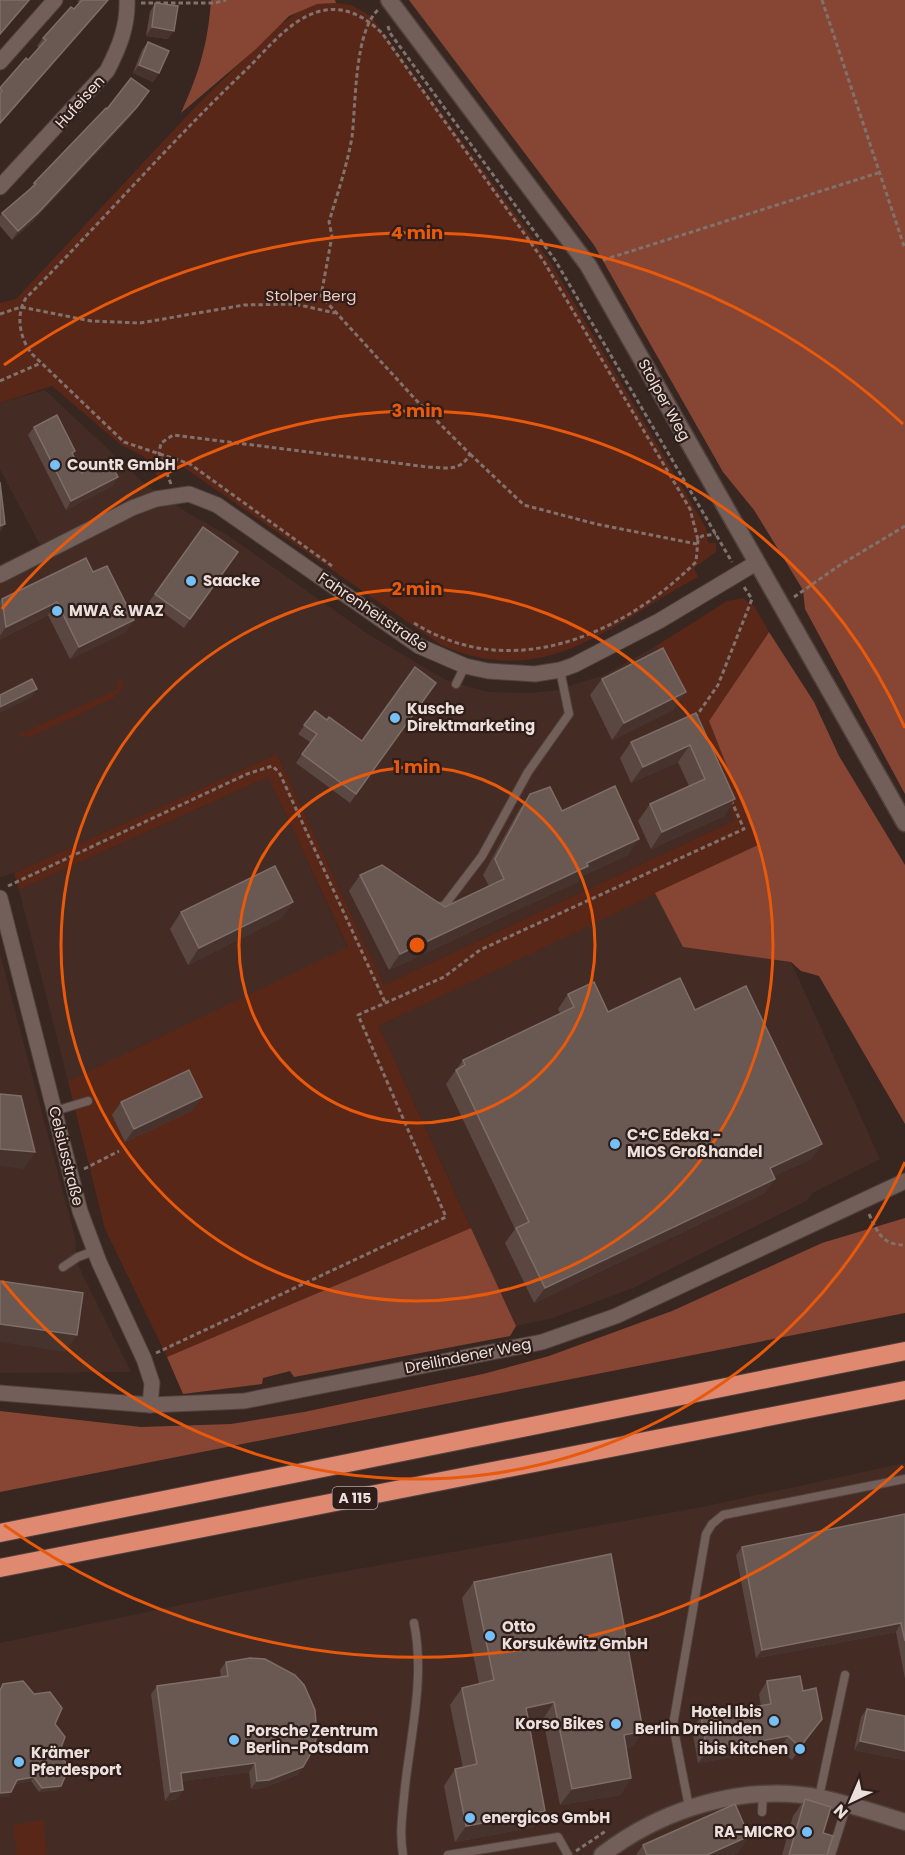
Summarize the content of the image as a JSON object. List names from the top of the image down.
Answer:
{
  "streets": {
    "highway": ["A 115"],
    "street": [
      "Hufeisen",
      "Stolper Weg",
      "Fahrenheitstraße",
      "Celsiusstraße",
      "Dreilindener Weg"
    ]
  },
  "crossings": [
    ["Stolper Weg", "Fahrenheitstraße"],
    ["Celsiusstraße", "Dreilindener Weg"]
  ],
  "parks": ["Stolper Berg"],
  "places": [
    "CountR GmbH",
    "Saacke",
    "MWA & WAZ",
    "Kusche Direktmarketing",
    "C+C Edeka - MIOS Großhandel",
    "Otto Korsukéwitz GmbH",
    "Hotel Ibis Berlin Dreilinden",
    "Korso Bikes",
    "Porsche Zentrum Berlin-Potsdam",
    "ibis kitchen",
    "Krämer Pferdesport",
    "energicos GmbH",
    "RA-MICRO"
  ],
  "north": "bottom left",
  "rings": [
    "4 min",
    "3 min",
    "2 min",
    "1 min"
  ]
}
